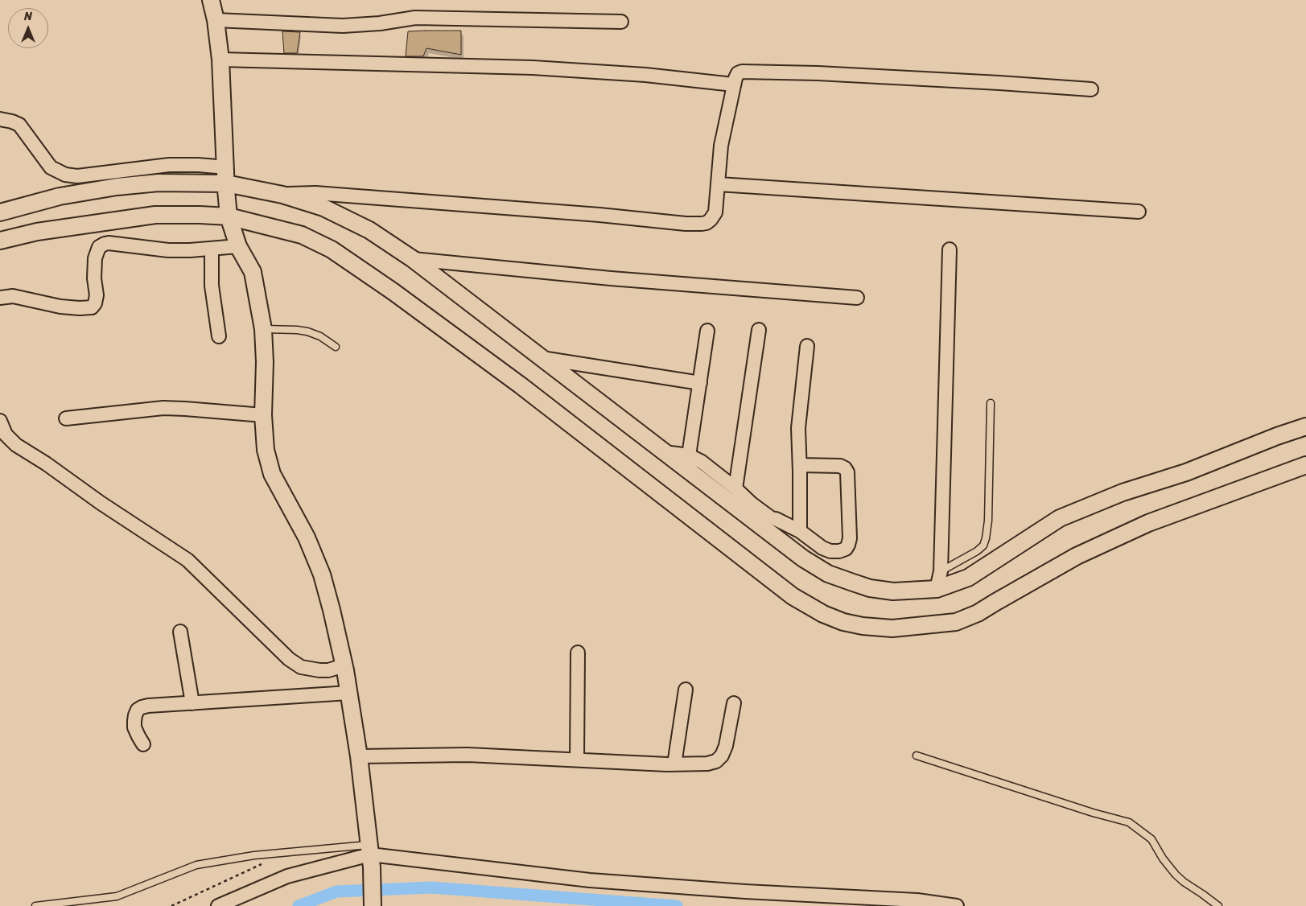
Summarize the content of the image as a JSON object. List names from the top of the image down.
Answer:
{
  "north": "top"
}
